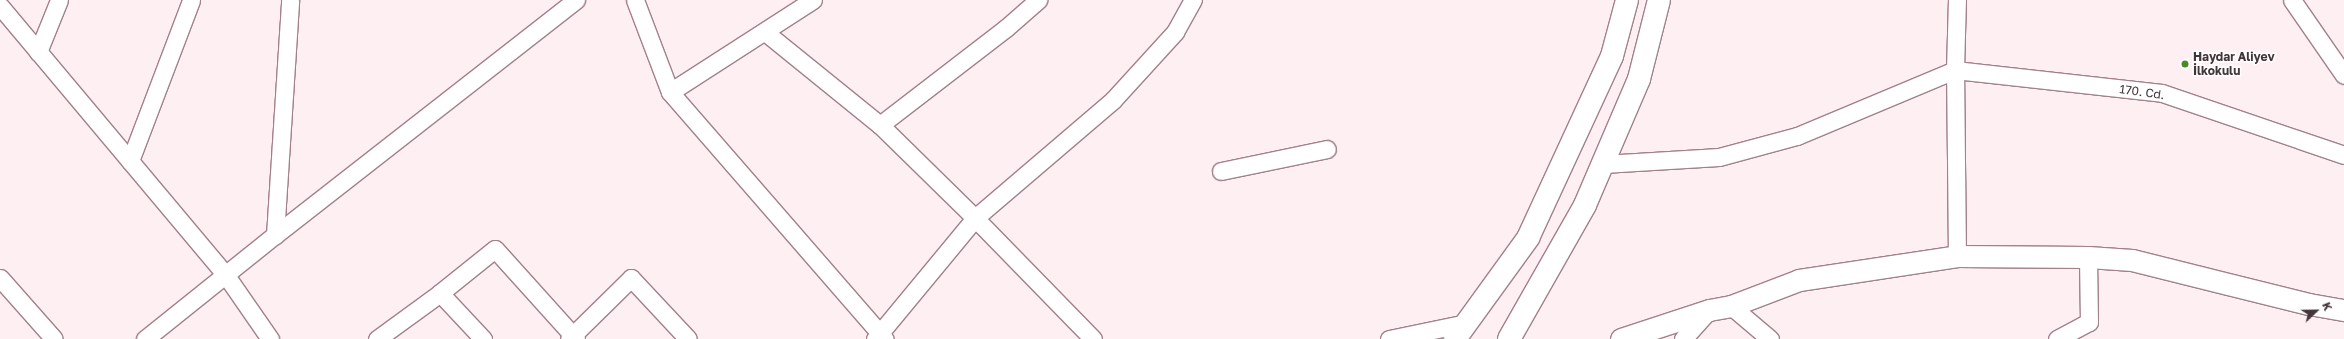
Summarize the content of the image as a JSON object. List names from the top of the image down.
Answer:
{
  "streets": {
    "street": ["170. Cd."]
  },
  "places": ["Haydar Aliyev İlkokulu"],
  "north": "right"
}
